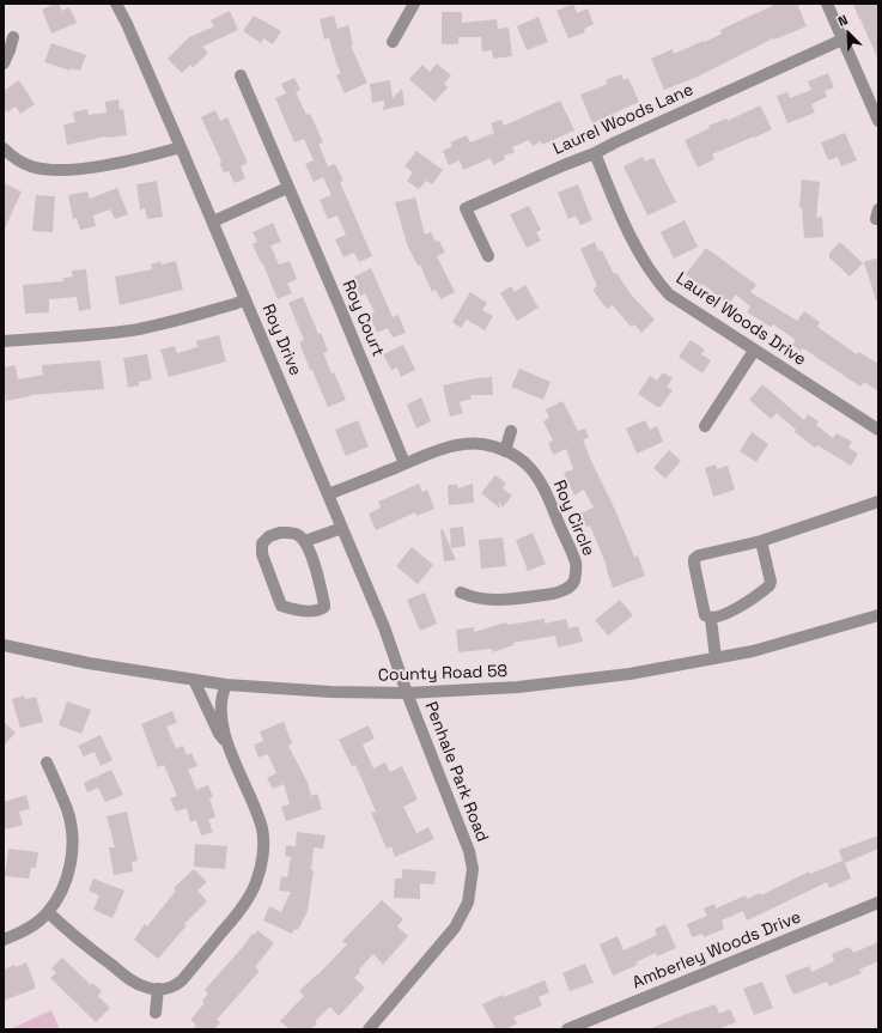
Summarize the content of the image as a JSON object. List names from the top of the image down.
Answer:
{
  "streets": {
    "street": [
      "Laurel Woods Lane",
      "Roy Court",
      "Laurel Woods Drive",
      "Roy Drive",
      "Roy Circle",
      "County Road 58",
      "Penhale Park Road",
      "Amberley Woods Drive"
    ]
  },
  "crossings": [
    ["Laurel Woods Lane", "Laurel Woods Drive"],
    ["Roy Court", "Roy Circle"],
    ["Roy Drive", "Roy Circle"],
    ["Roy Drive", "County Road 58"],
    ["Roy Drive", "Penhale Park Road"],
    ["County Road 58", "Penhale Park Road"]
  ],
  "north": "top left"
}
